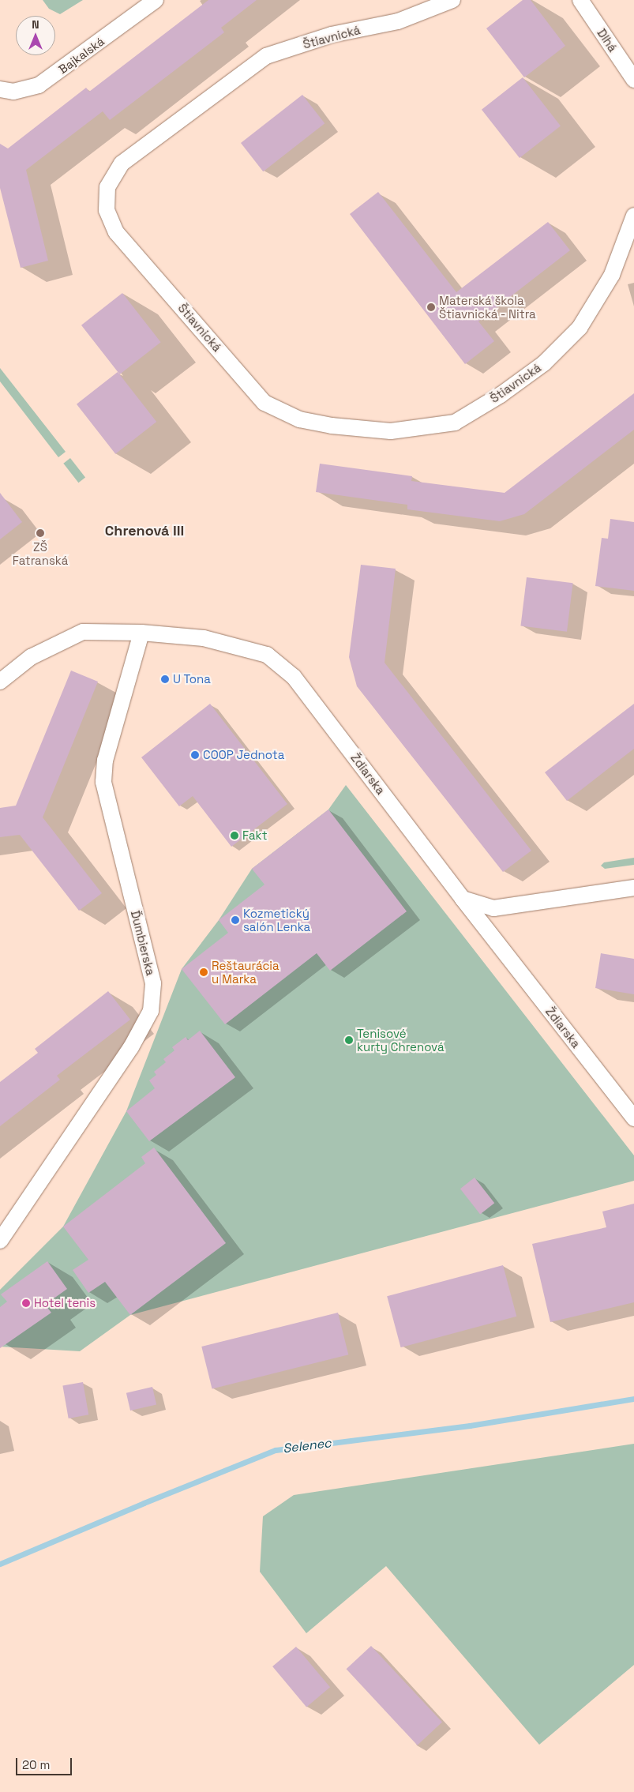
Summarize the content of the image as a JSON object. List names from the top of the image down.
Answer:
{
  "streets": {
    "street": [
      "Štiavnická",
      "Dlhá",
      "Bajkalská",
      "Ždiarska",
      "Ďumbierska"
    ]
  },
  "crossings": [
    ["Ždiarska", "Ďumbierska"]
  ],
  "districts": ["Chrenová III"],
  "water": ["Selenec"],
  "places": [
    "Materská škola Štiavnická - Nitra",
    "ZŠ Fatranská",
    "U Tona",
    "COOP Jednota",
    "Fakt",
    "Kozmetický salón Lenka",
    "Reštaurácia u Marka",
    "Tenisové kurty Chrenová",
    "Hotel tenis"
  ],
  "scale_bar": "20 m",
  "north": "top"
}
